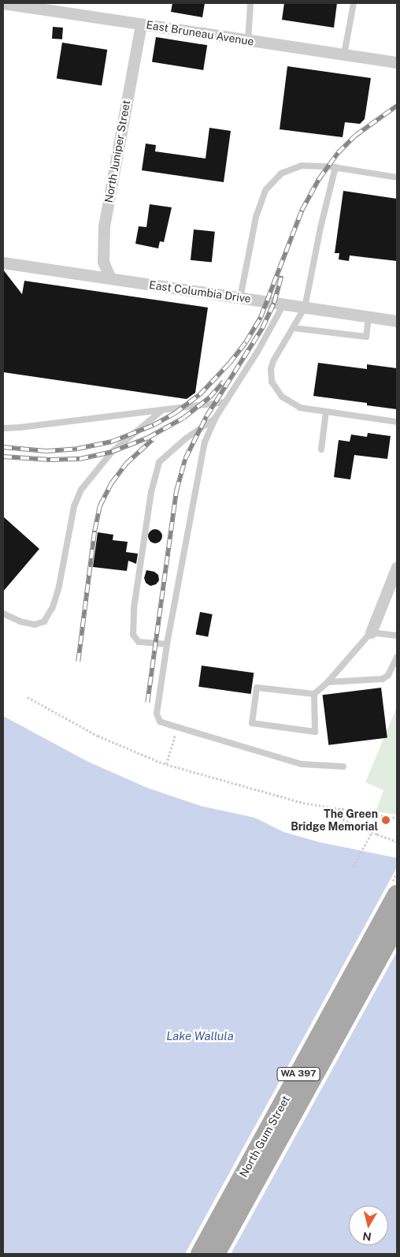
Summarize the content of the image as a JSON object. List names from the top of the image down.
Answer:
{
  "streets": {
    "main road": ["WA 397", "North Gum Street"],
    "street": ["East Bruneau Avenue", "North Juniper Street", "East Columbia Drive"]
  },
  "crossings": [
    ["East Bruneau Avenue", "North Juniper Street"],
    ["North Juniper Street", "East Columbia Drive"]
  ],
  "water": ["Lake Wallula"],
  "places": ["The Green Bridge Memorial"],
  "north": "bottom"
}
